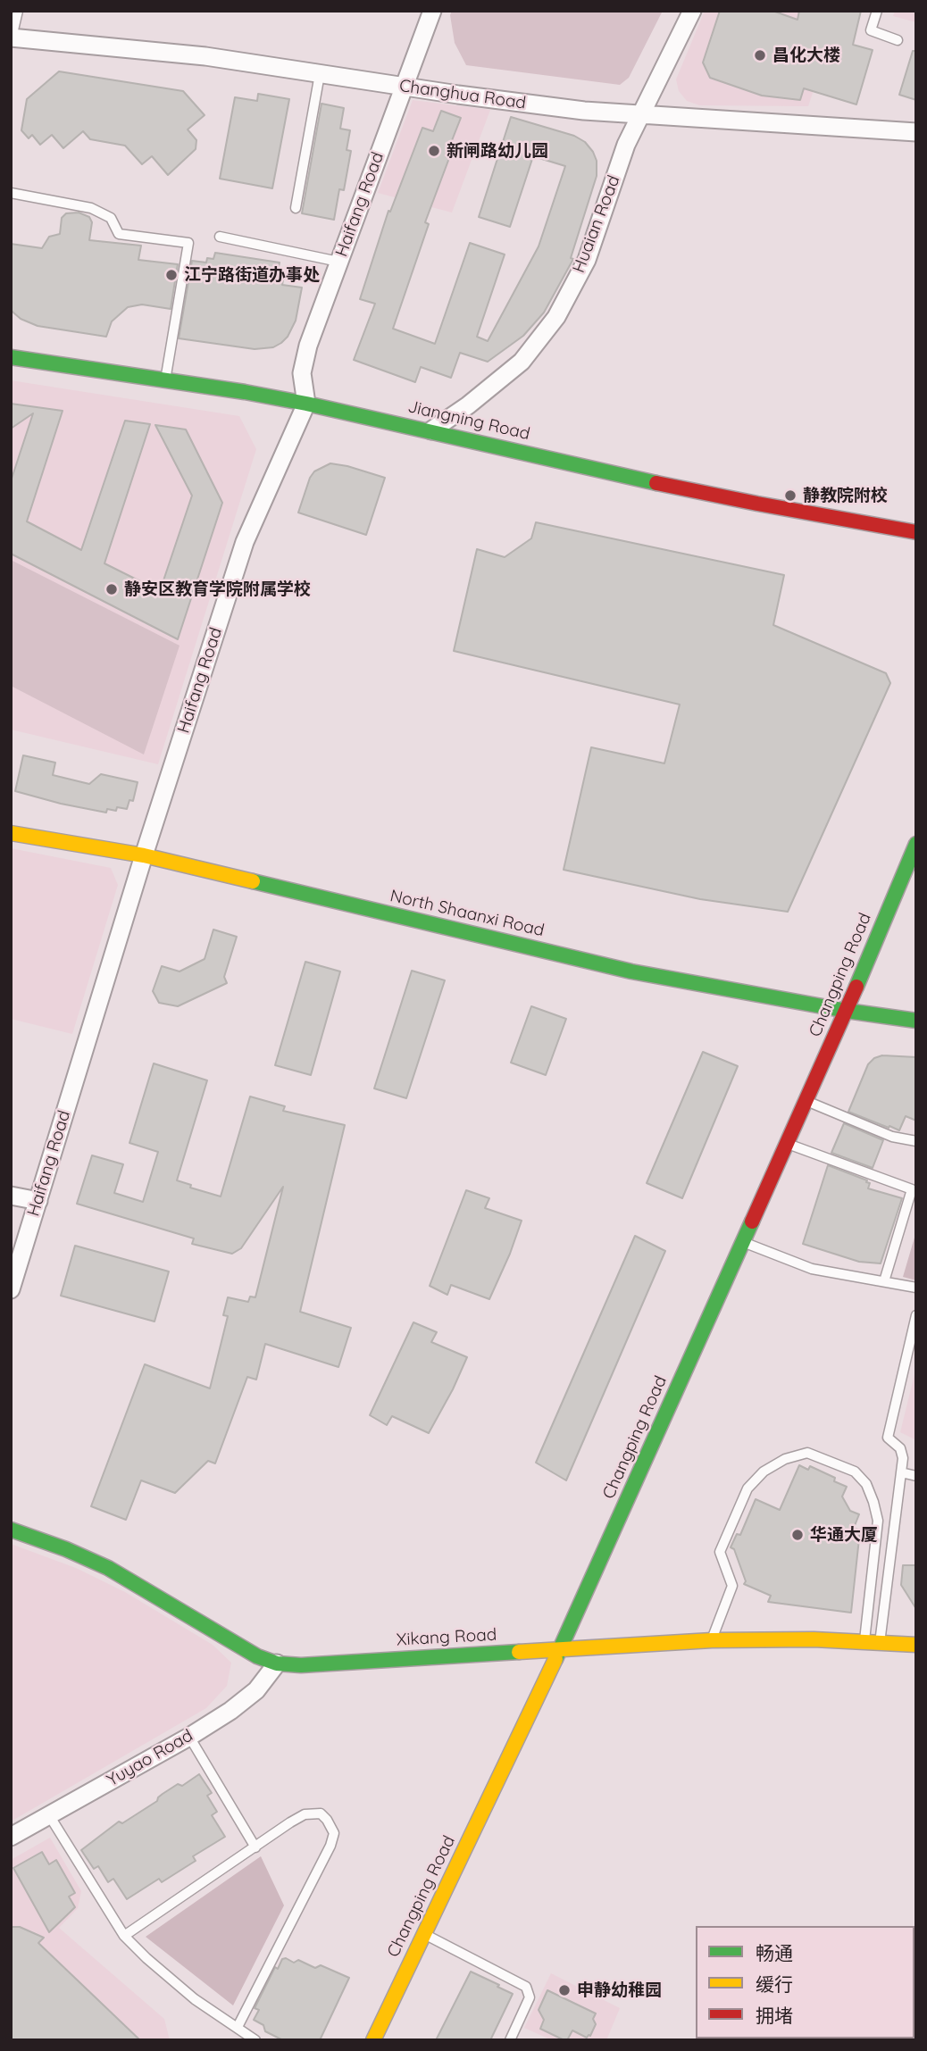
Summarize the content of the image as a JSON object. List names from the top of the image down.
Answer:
{
  "streets": {
    "street": [
      "Changhua Road",
      "Haifang Road",
      "Huaian Road",
      "Jiangning Road",
      "North Shaanxi Road",
      "Changping Road",
      "Xikang Road",
      "Yuyao Road"
    ]
  },
  "crossings": [
    ["Changhua Road", "Haifang Road"],
    ["Changhua Road", "Huaian Road"],
    ["Haifang Road", "Jiangning Road"],
    ["Haifang Road", "North Shaanxi Road"],
    ["Huaian Road", "Jiangning Road"],
    ["North Shaanxi Road", "Changping Road"],
    ["Changping Road", "Xikang Road"],
    ["Xikang Road", "Yuyao Road"]
  ],
  "places": [
    "昌化大楼",
    "新闸路幼儿园",
    "江宁路街道办事处",
    "静教院附校",
    "静安区教育学院附属学校",
    "华通大厦",
    "申静幼稚园"
  ],
  "legend": ["畅通", "缓行", "拥堵"]
}
